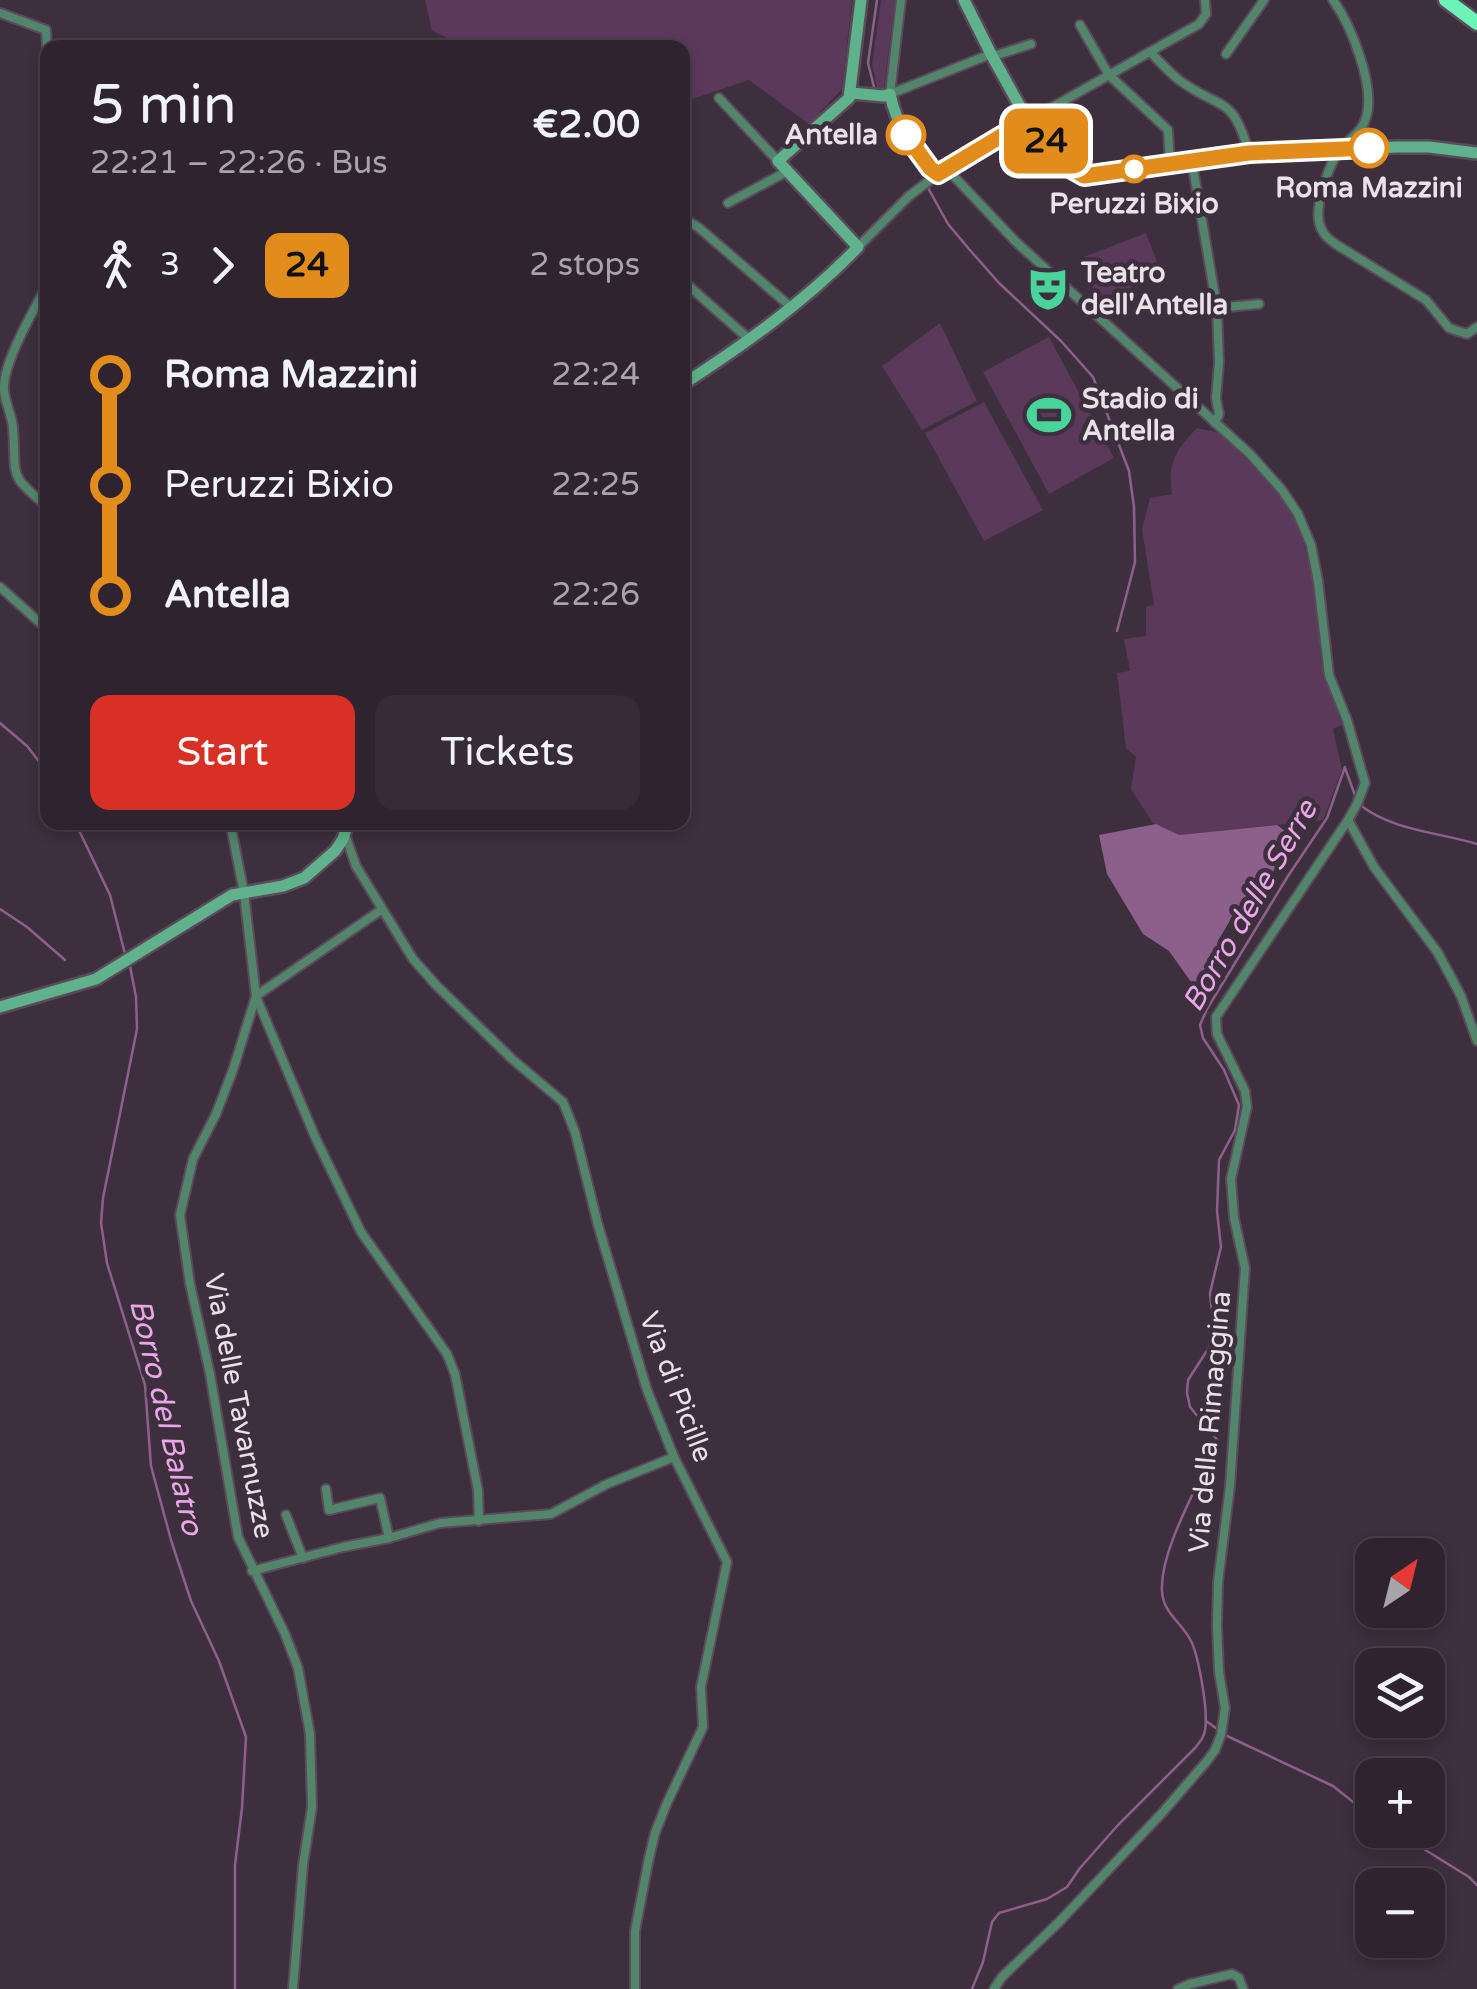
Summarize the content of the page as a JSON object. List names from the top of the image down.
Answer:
{
  "streets": {
    "street": ["Via di Picille", "Via delle Tavarnuzze", "Via della Rimaggina"]
  },
  "water": ["Borro delle Serre", "Borro del Balatro"],
  "places": {
    "other": ["Antella", "Roma Mazzini", "Peruzzi Bixio"],
    "theatre": ["Teatro dell'Antella"],
    "sports": ["Stadio di Antella"]
  },
  "lines": ["bus line 24"],
  "north": "top right",
  "page": {
    "on_map": "24",
    "heading": ["5 min", "22:21 – 22:26 · Bus", "€2.00"],
    "legs": ["3", "24", "2 stops"],
    "list": [
      {
        "name": "Roma Mazzini",
        "value": "22:24"
      },
      {
        "name": "Peruzzi Bixio",
        "value": "22:25"
      },
      {
        "name": "Antella",
        "value": "22:26"
      }
    ],
    "buttons": ["Start", "Tickets"],
    "map_buttons": ["+", "−"]
  }
}
